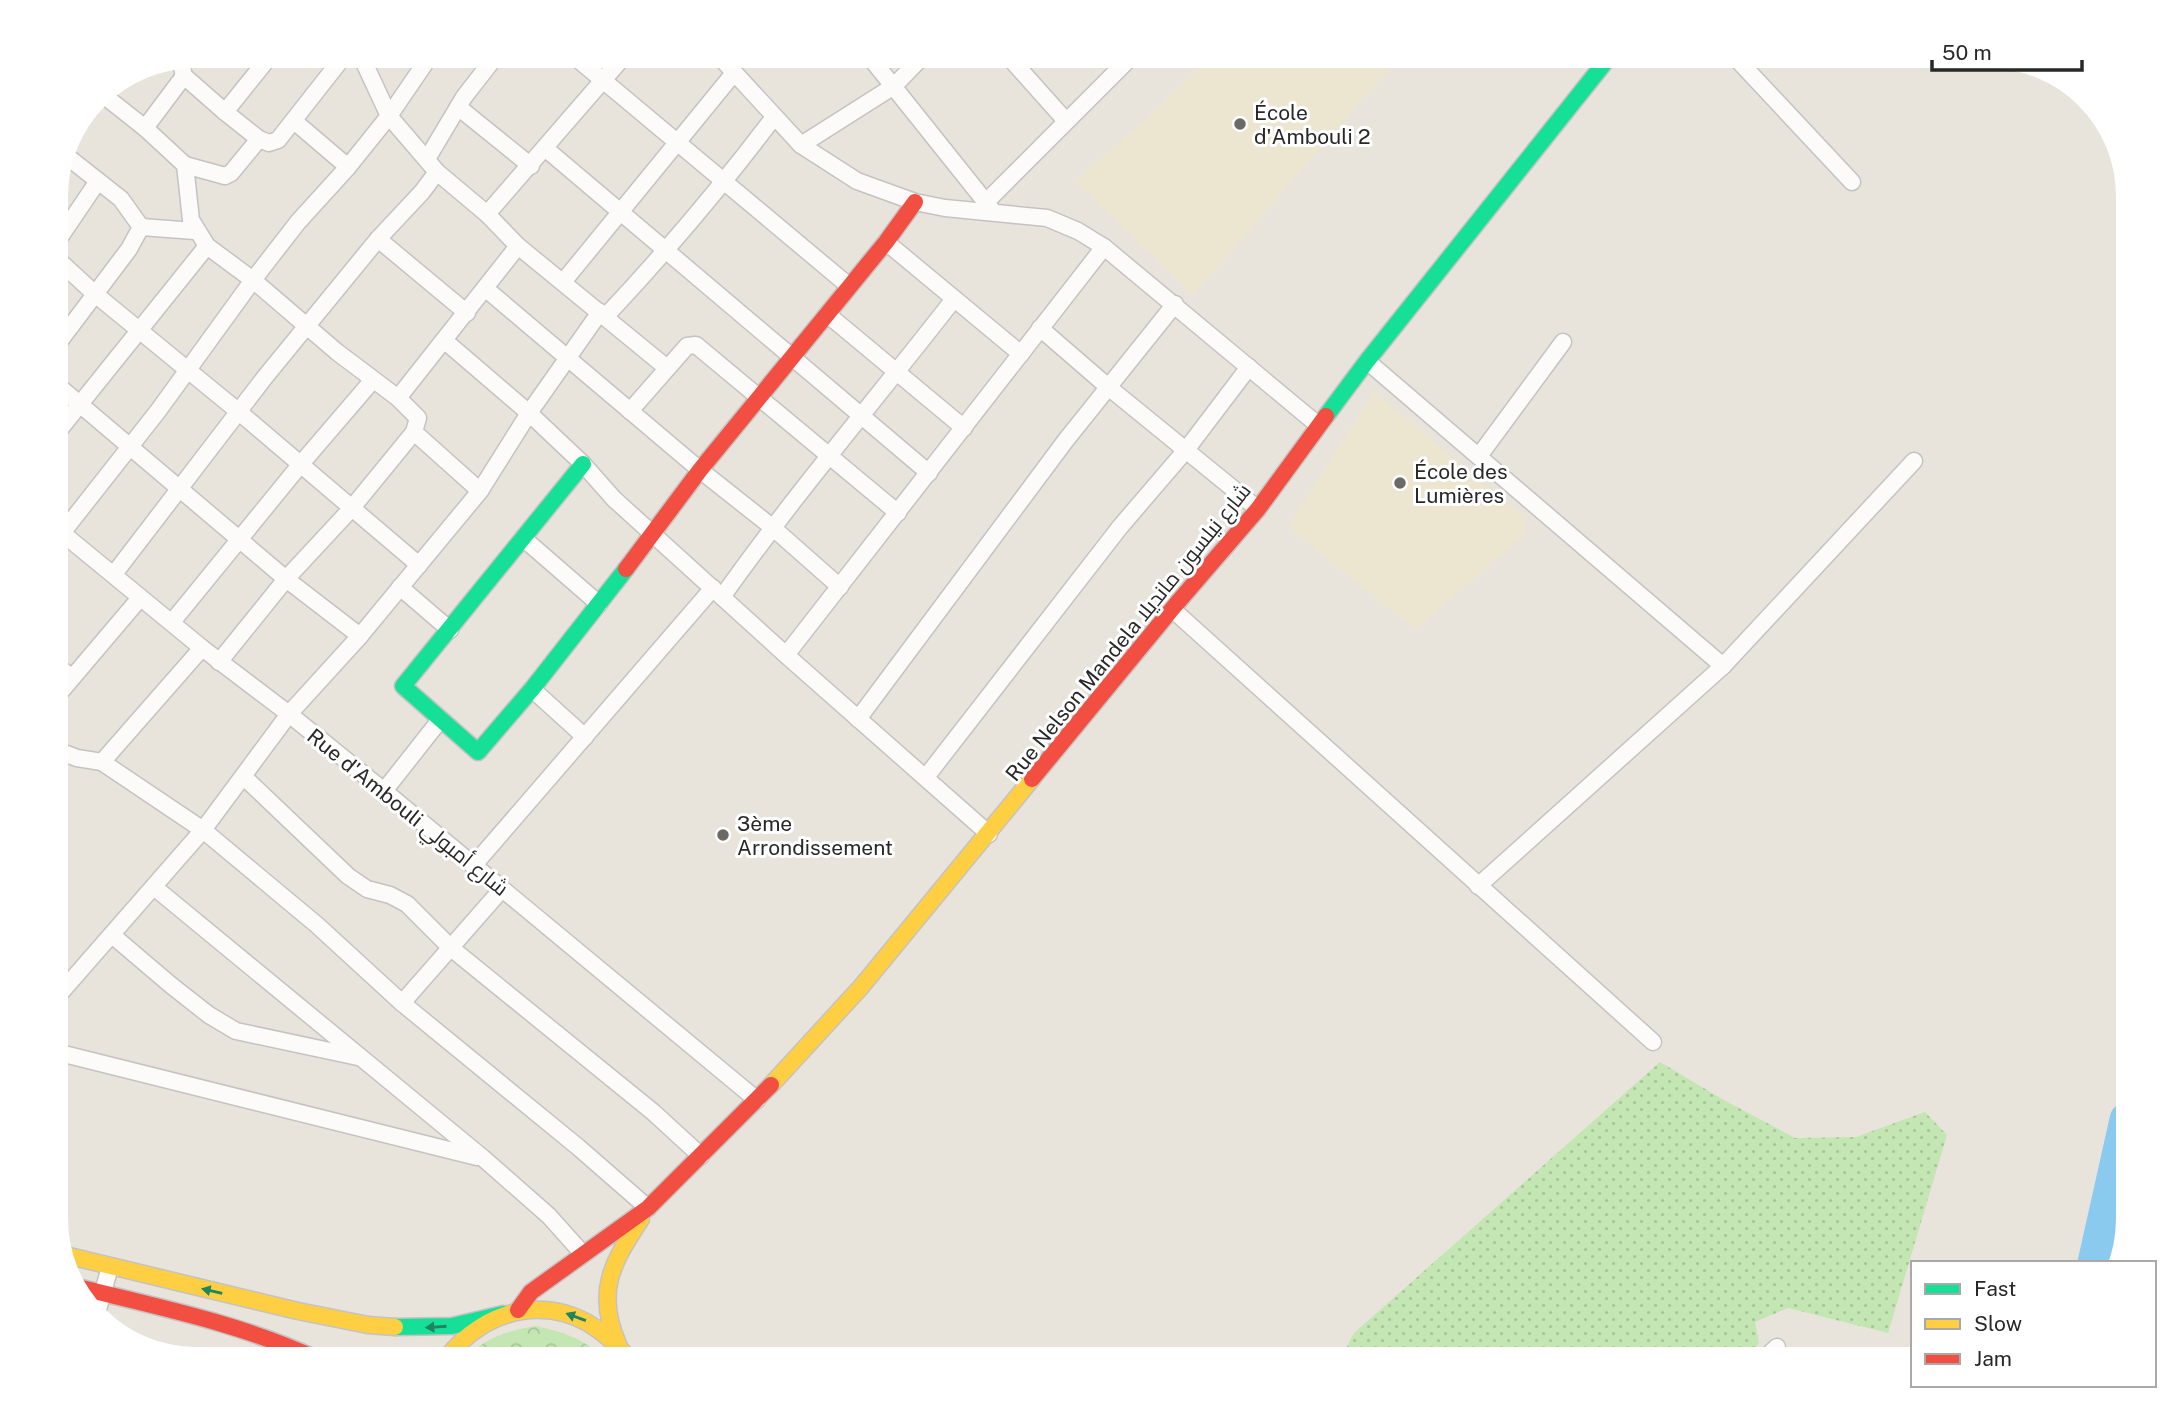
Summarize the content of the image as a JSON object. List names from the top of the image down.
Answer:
{
  "streets": {
    "main road": ["Rue Nelson Mandela شارع نيلسون مانديلا"],
    "street": ["Rue d'Ambouli شارع أمبولي"]
  },
  "crossings": [
    ["Rue Nelson Mandela شارع نيلسون مانديلا", "Rue d'Ambouli شارع أمبولي"]
  ],
  "places": ["École d'Ambouli 2", "École des Lumières", "3ème Arrondissement"],
  "legend": ["Fast", "Slow", "Jam"],
  "scale_bar": "50 m"
}
